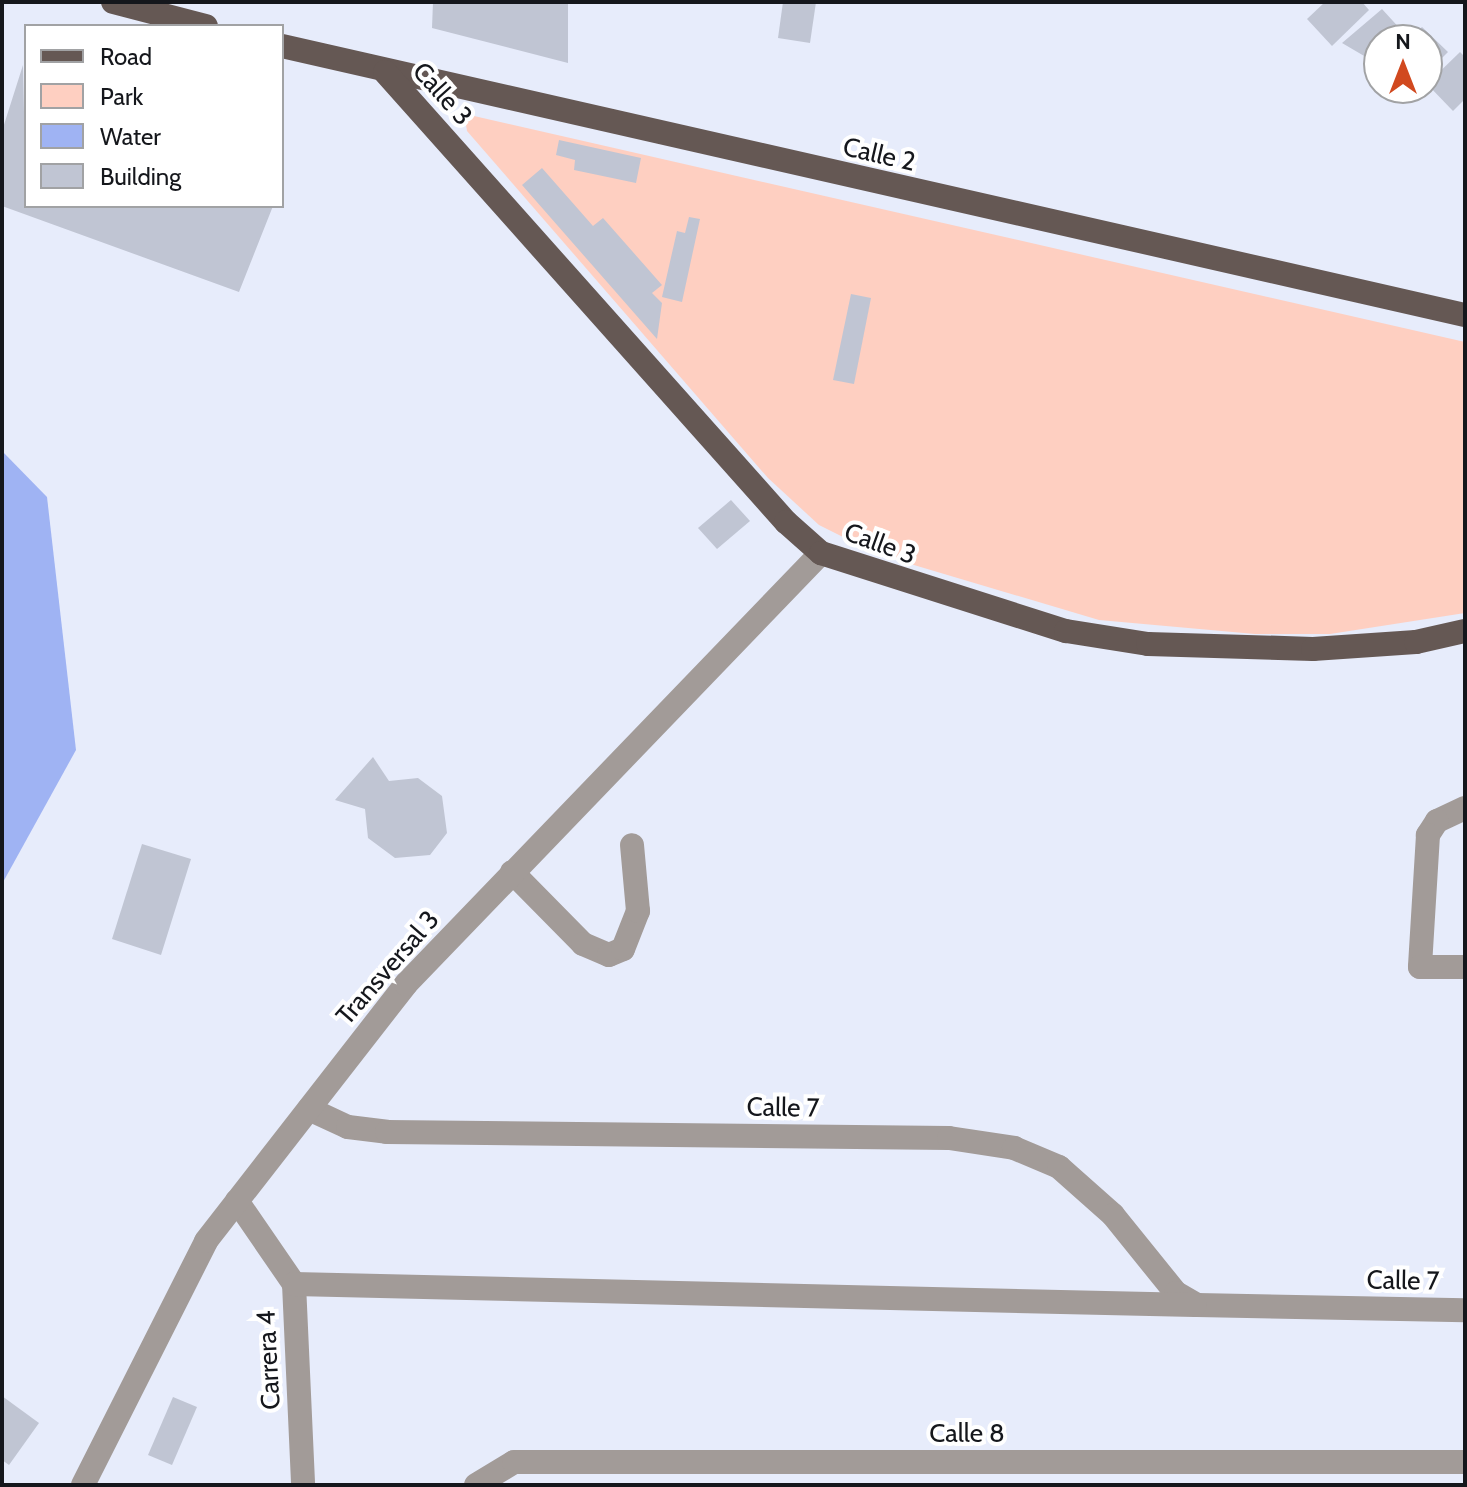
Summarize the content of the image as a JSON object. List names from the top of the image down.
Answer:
{
  "streets": {
    "main road": ["Calle 3", "Calle 2"],
    "street": [
      "Transversal 3",
      "Calle 7",
      "Carrera 4",
      "Calle 8"
    ]
  },
  "crossings": [
    ["Calle 3", "Calle 2"],
    ["Calle 3", "Transversal 3"],
    ["Transversal 3", "Calle 7"],
    ["Transversal 3", "Carrera 4"],
    ["Calle 7", "Carrera 4"]
  ],
  "legend": [
    "Road",
    "Park",
    "Water",
    "Building"
  ],
  "north": "top"
}
